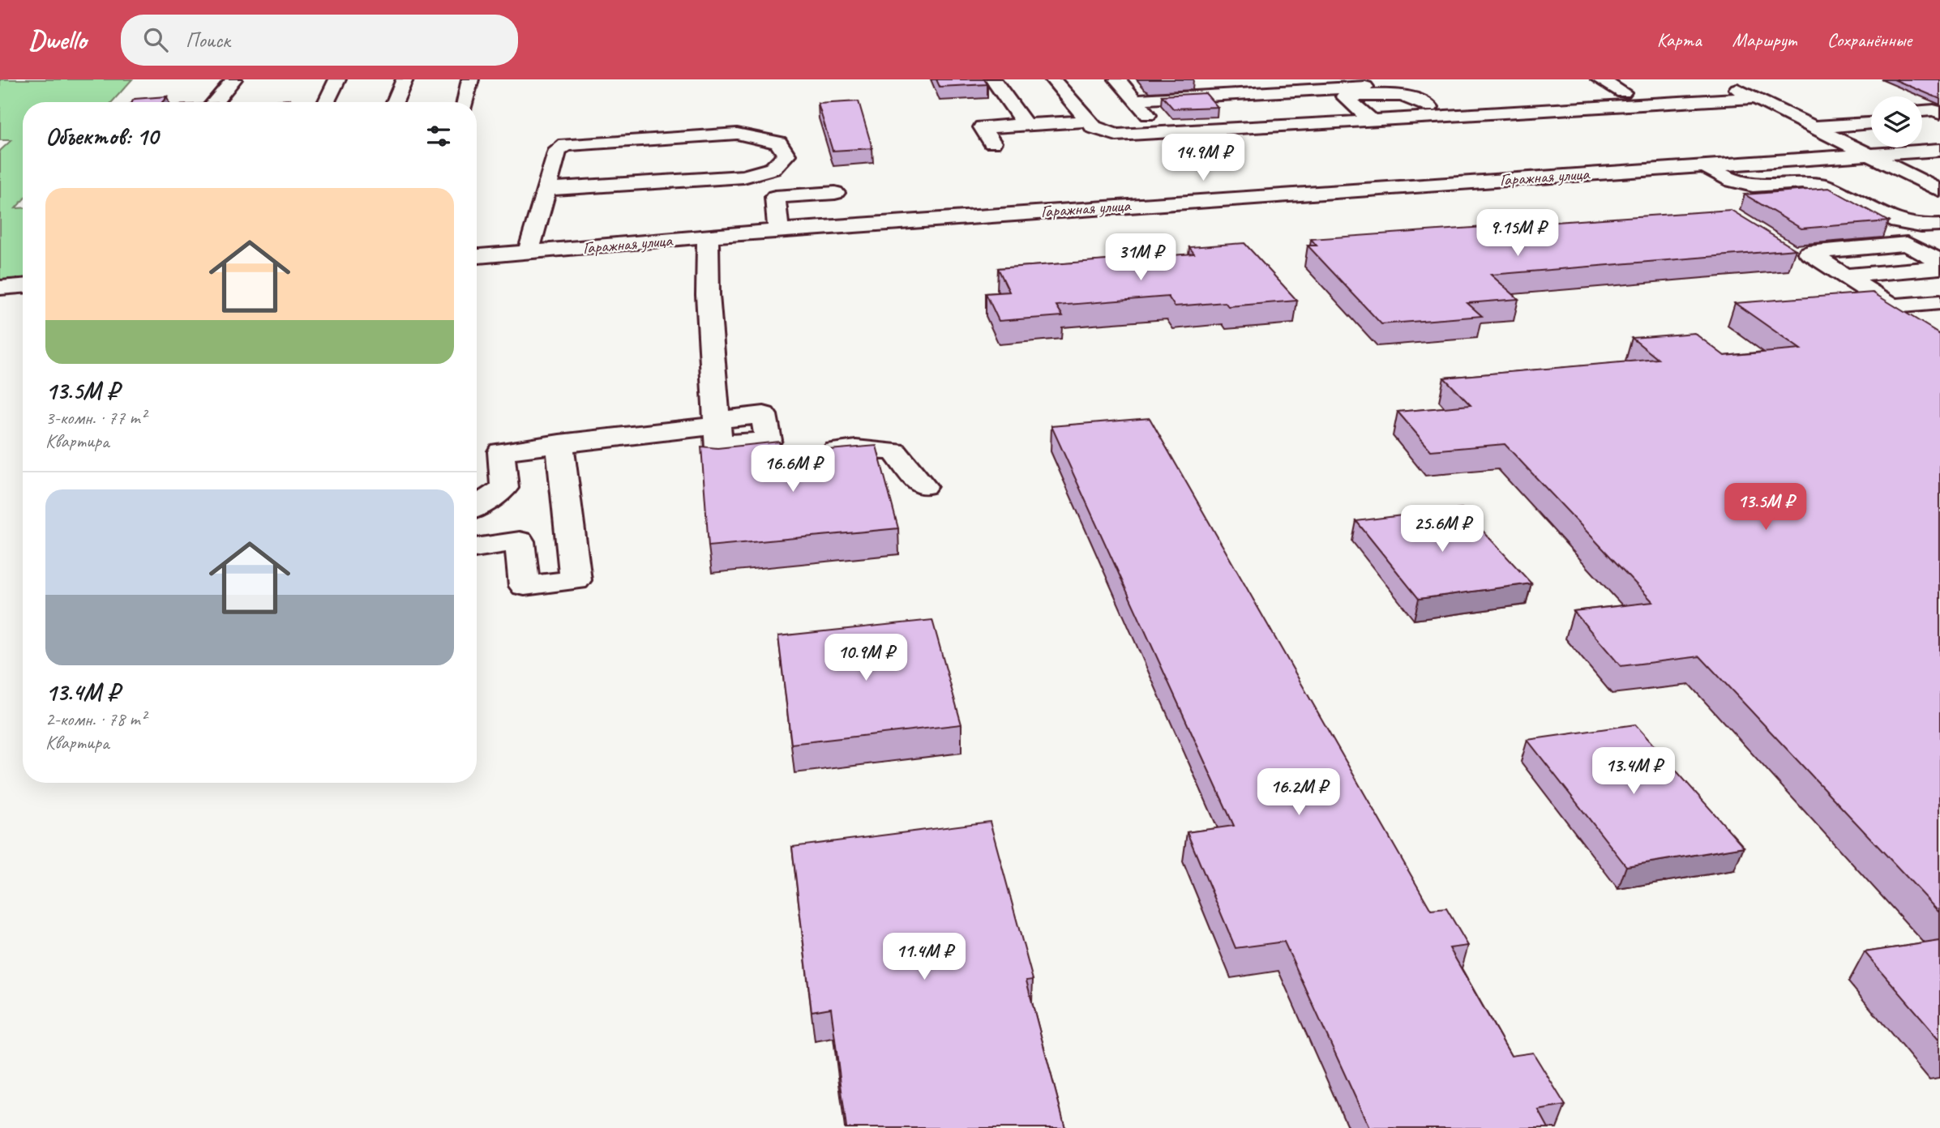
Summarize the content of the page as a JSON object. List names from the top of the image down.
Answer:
{
  "streets": {
    "street": ["Гаражная улица"]
  },
  "page": {
    "header": "Dwello",
    "search": "Поиск",
    "nav": ["Карта", "Маршрут", "Сохранённые"],
    "heading": "Объектов: 10",
    "price": [
      "14.9M ₽",
      "9.15M ₽",
      "31M ₽",
      "16.6M ₽",
      "13.5M ₽",
      "25.6M ₽",
      "10.9M ₽",
      "13.4M ₽",
      "16.2M ₽",
      "11.4M ₽"
    ],
    "list": [
      {
        "name": "13.5M ₽",
        "note": "3-комн. · 77 m² · Квартира"
      },
      {
        "name": "13.4M ₽",
        "note": "2-комн. · 78 m² · Квартира"
      }
    ]
  }
}
